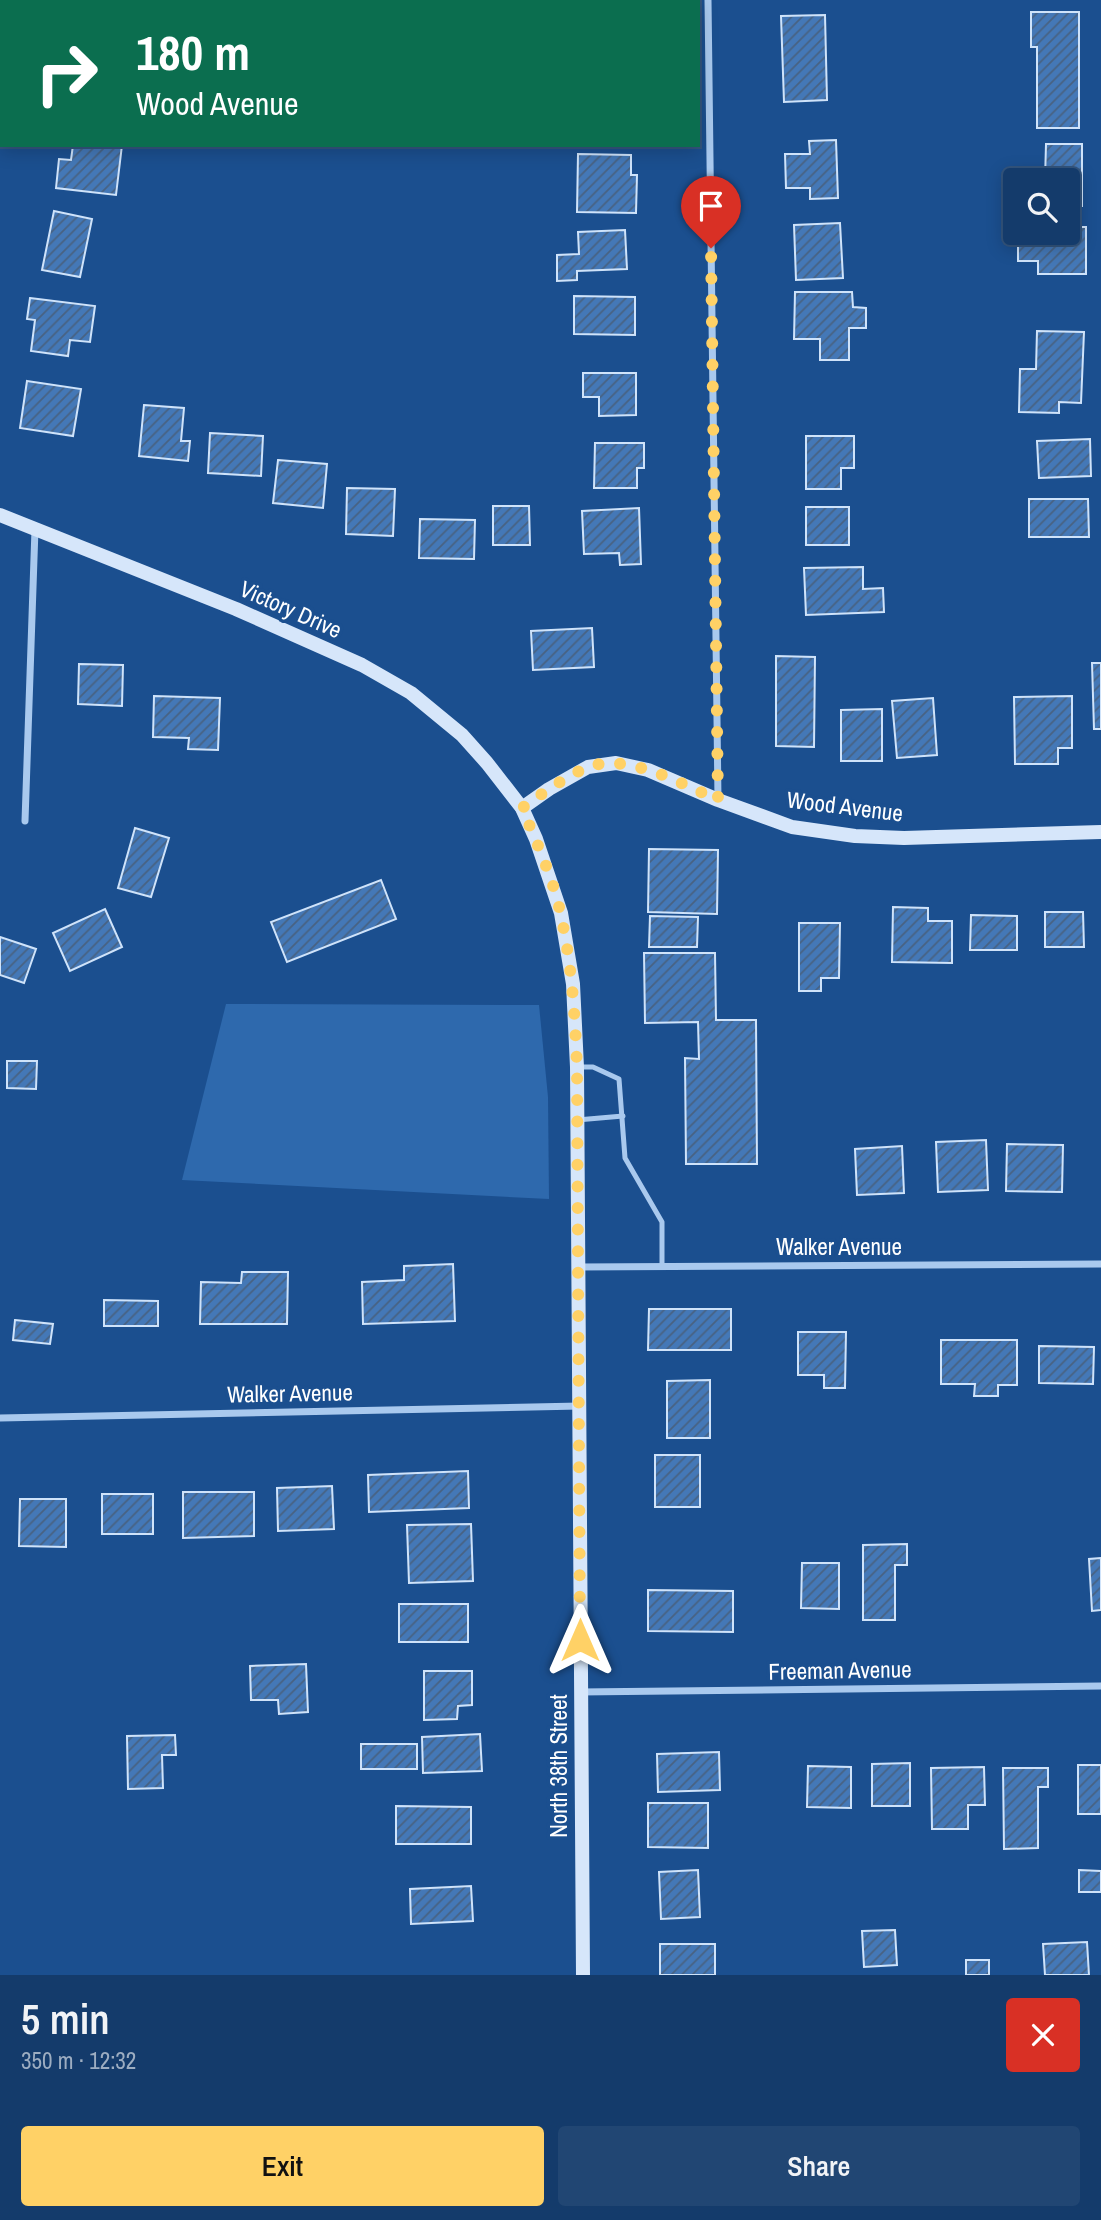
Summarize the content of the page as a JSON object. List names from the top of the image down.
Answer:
{
  "streets": {
    "main road": ["Victory Drive", "Wood Avenue", "North 38th Street"],
    "street": ["Walker Avenue", "Freeman Avenue"]
  },
  "crossings": [
    ["Victory Drive", "Wood Avenue"],
    ["Victory Drive", "North 38th Street"],
    ["Wood Avenue", "North 38th Street"],
    ["Walker Avenue", "North 38th Street"],
    ["Freeman Avenue", "North 38th Street"]
  ],
  "page": {
    "turn": ["180 m", "Wood Avenue"],
    "heading": ["5 min", "350 m · 12:32"],
    "buttons": ["Exit", "Share"]
  }
}
